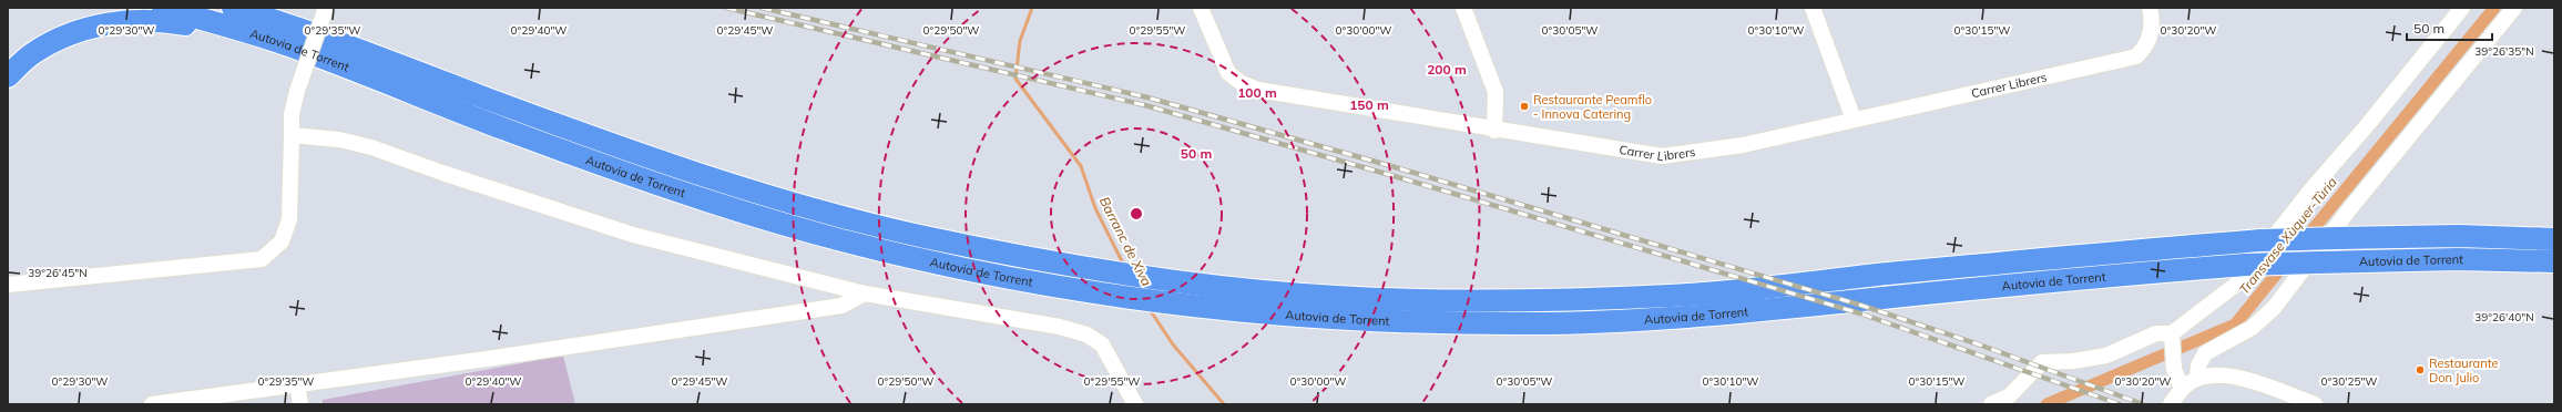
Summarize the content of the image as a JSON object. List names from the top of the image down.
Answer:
{
  "streets": {
    "highway": ["Autovia de Torrent"],
    "street": ["Carrer Librers"]
  },
  "water": ["Transvase Xùquer-Tùria", "Barranc de Xiva"],
  "places": ["Restaurante Peamflo - Innova Catering", "Restaurante Don Julio"],
  "scale_bar": "50 m",
  "coordinates": [
    "0°30'05\"W",
    "0°30'10\"W",
    "0°29'30\"W",
    "0°29'35\"W",
    "0°29'40\"W",
    "0°29'45\"W",
    "0°29'50\"W",
    "0°29'55\"W",
    "0°30'00\"W",
    "0°30'15\"W",
    "0°30'20\"W",
    "39°26'35\"N",
    "39°26'45\"N",
    "39°26'40\"N",
    "0°30'25\"W"
  ],
  "rings": [
    "200 m",
    "100 m",
    "150 m",
    "50 m"
  ]
}
